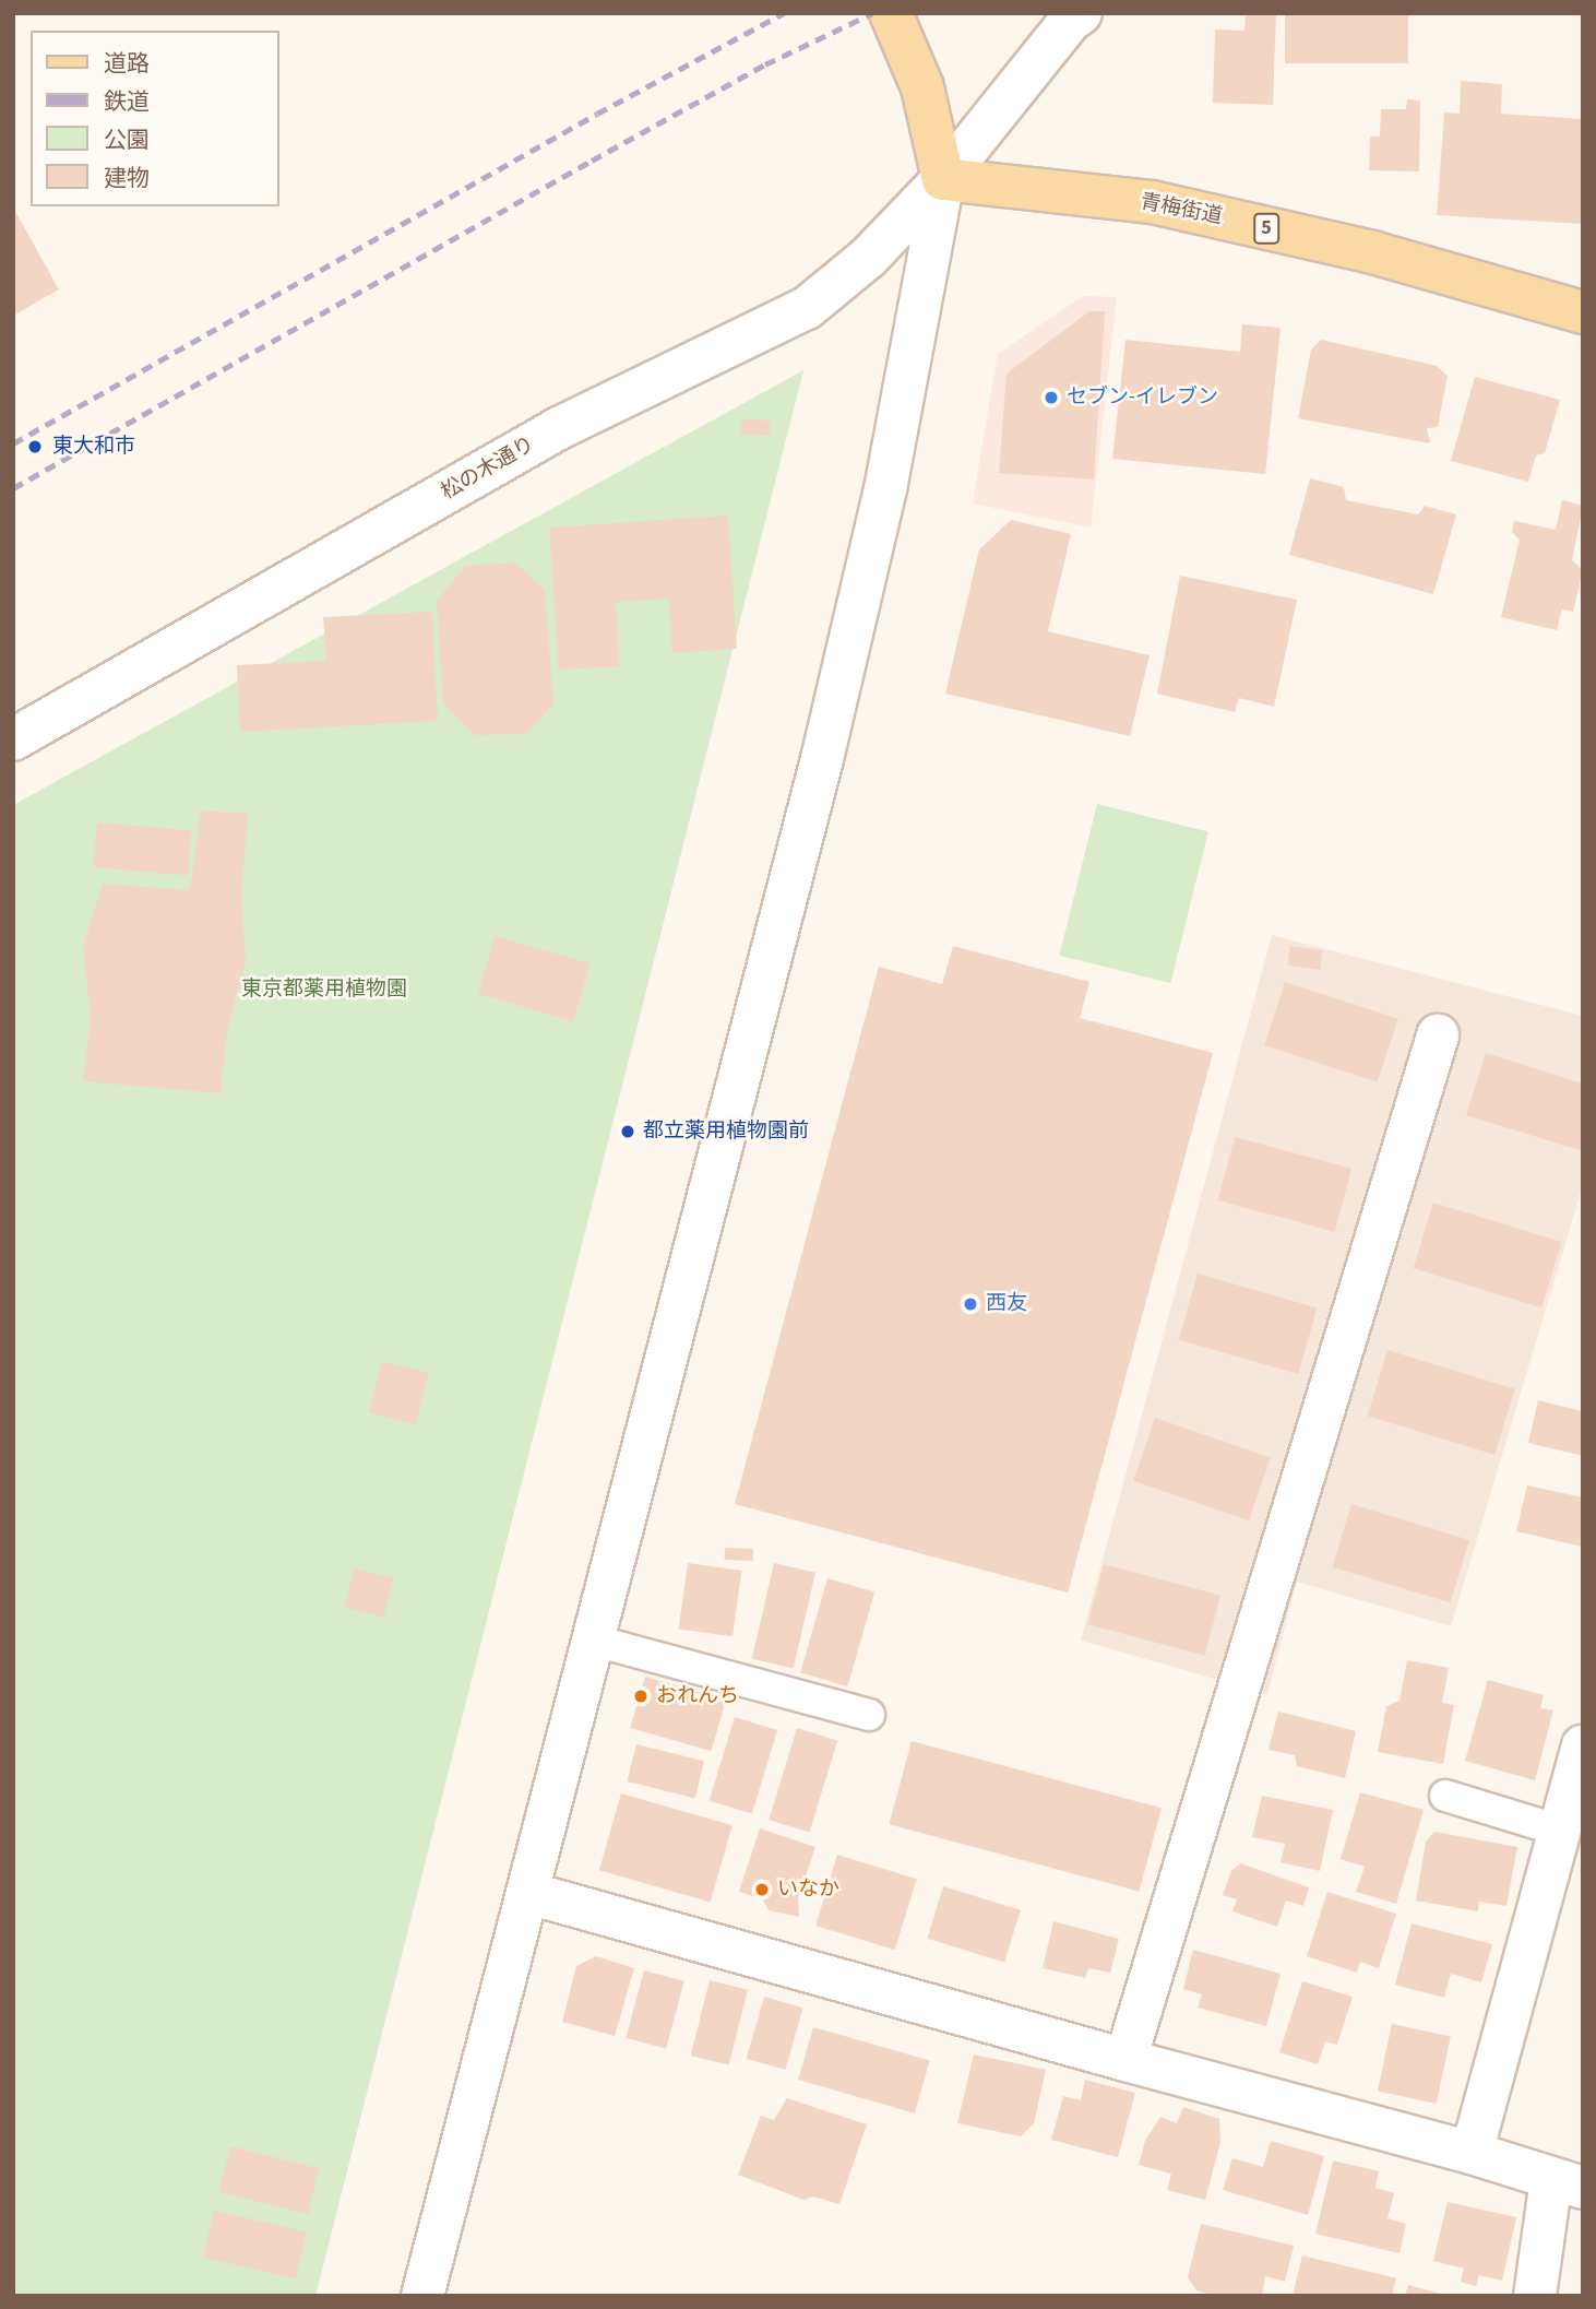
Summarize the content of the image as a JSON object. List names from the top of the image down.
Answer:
{
  "streets": {
    "main road": ["青梅街道", "5"],
    "street": ["松の木通り"]
  },
  "crossings": [
    ["青梅街道", "松の木通り"]
  ],
  "parks": ["東京都薬用植物園"],
  "places": [
    "セブン-イレブン",
    "東大和市",
    "都立薬用植物園前",
    "西友",
    "おれんち",
    "いなか"
  ],
  "legend": [
    "道路",
    "鉄道",
    "公園",
    "建物"
  ]
}
